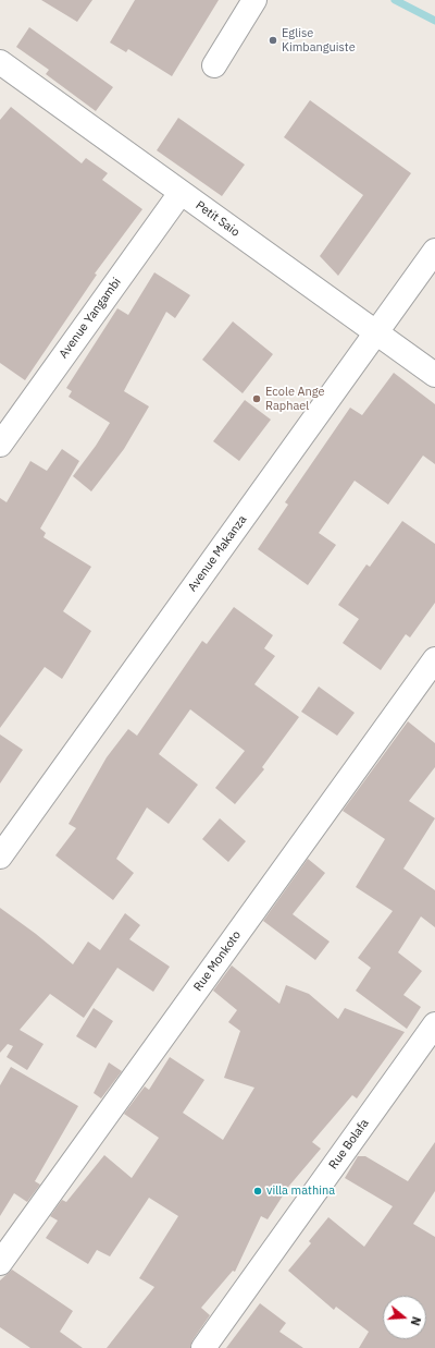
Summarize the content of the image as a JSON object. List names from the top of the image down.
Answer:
{
  "streets": {
    "street": [
      "Petit Saio",
      "Avenue Yangambi",
      "Avenue Makanza",
      "Rue Monkoto",
      "Rue Bolafa"
    ]
  },
  "crossings": [
    ["Petit Saio", "Avenue Yangambi"],
    ["Petit Saio", "Avenue Makanza"]
  ],
  "places": ["Eglise Kimbanguiste", "Ecole Ange Raphael", "villa mathina"],
  "north": "right"
}
